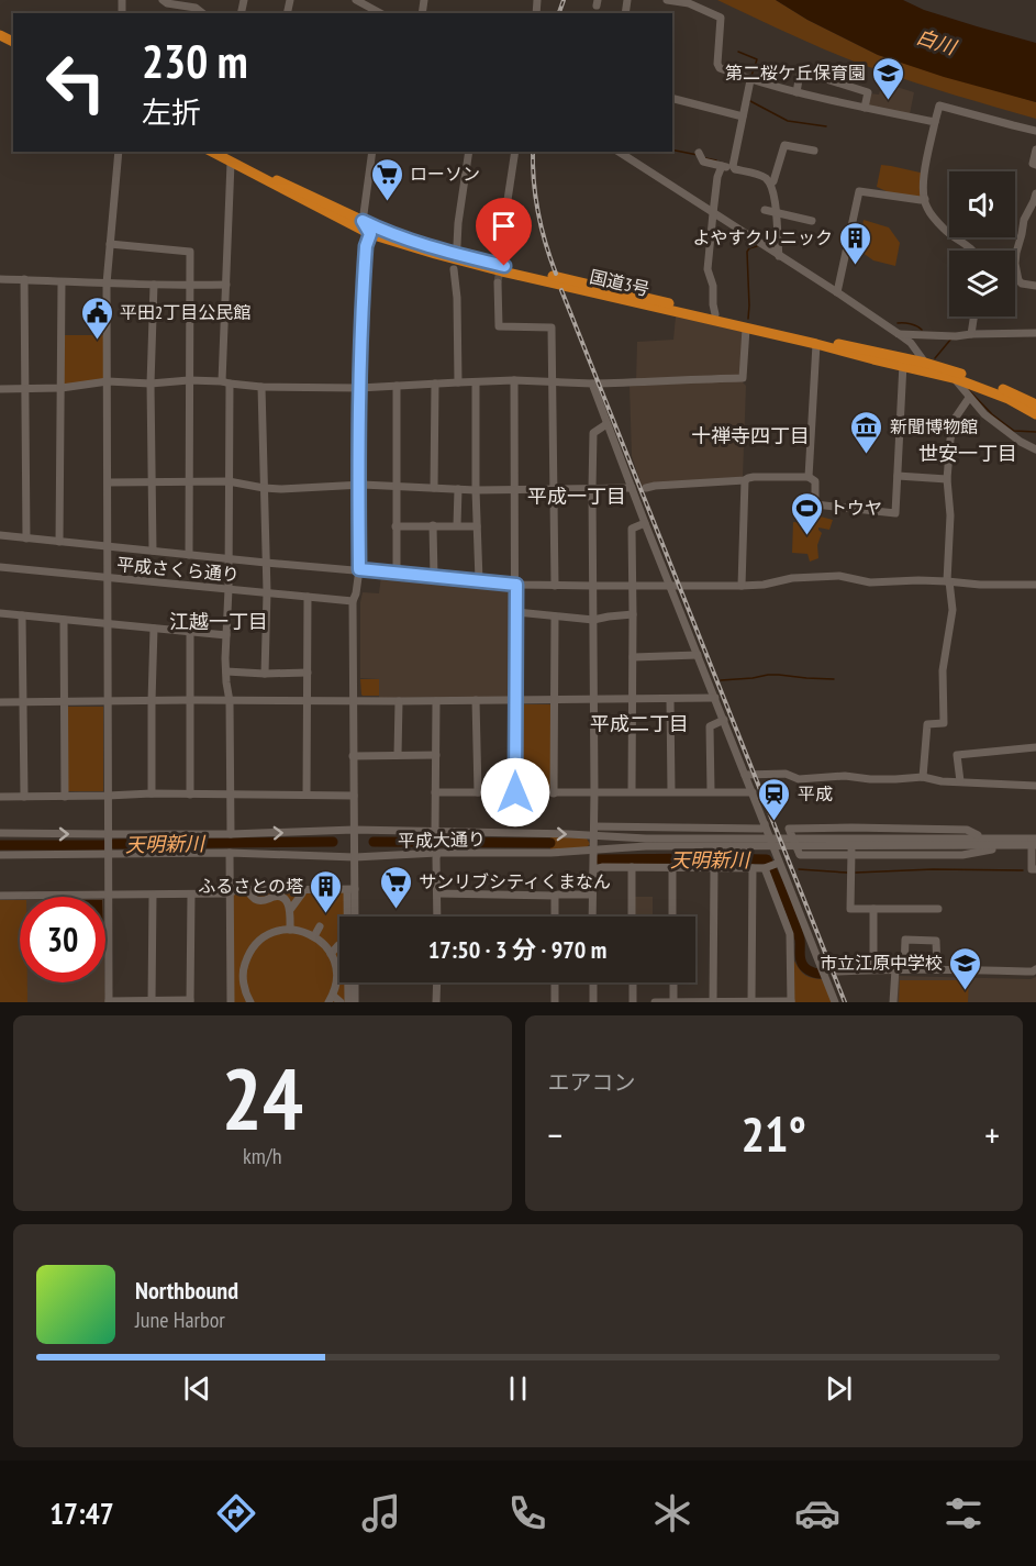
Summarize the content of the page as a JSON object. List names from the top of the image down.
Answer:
{
  "streets": {
    "highway": ["国道3号"],
    "street": ["平成さくら通り", "平成大通り"]
  },
  "districts": [
    "十禅寺四丁目",
    "世安一丁目",
    "平成一丁目",
    "江越一丁目",
    "平成二丁目"
  ],
  "water": ["白川", "天明新川"],
  "places": {
    "school or university": ["第二桜ケ丘保育園", "市立江原中学校"],
    "supermarket": ["ローソン", "サンリブシティくまなん"],
    "building": ["よやすクリニック", "ふるさとの塔"],
    "public building": ["平田2丁目公民館"],
    "museum": ["新聞博物館"],
    "sports": ["トウヤ"],
    "station": ["平成"]
  },
  "page": {
    "turn": ["230 m", "左折"],
    "limit": "30",
    "trip": "17:50 · 3 分 · 970 m",
    "tile": [
      ["24", "km/h"],
      "エアコン"
    ],
    "heat": ["−", "21°", "+"],
    "song": ["Northbound", "June Harbor"],
    "tabs": "17:47"
  }
}
